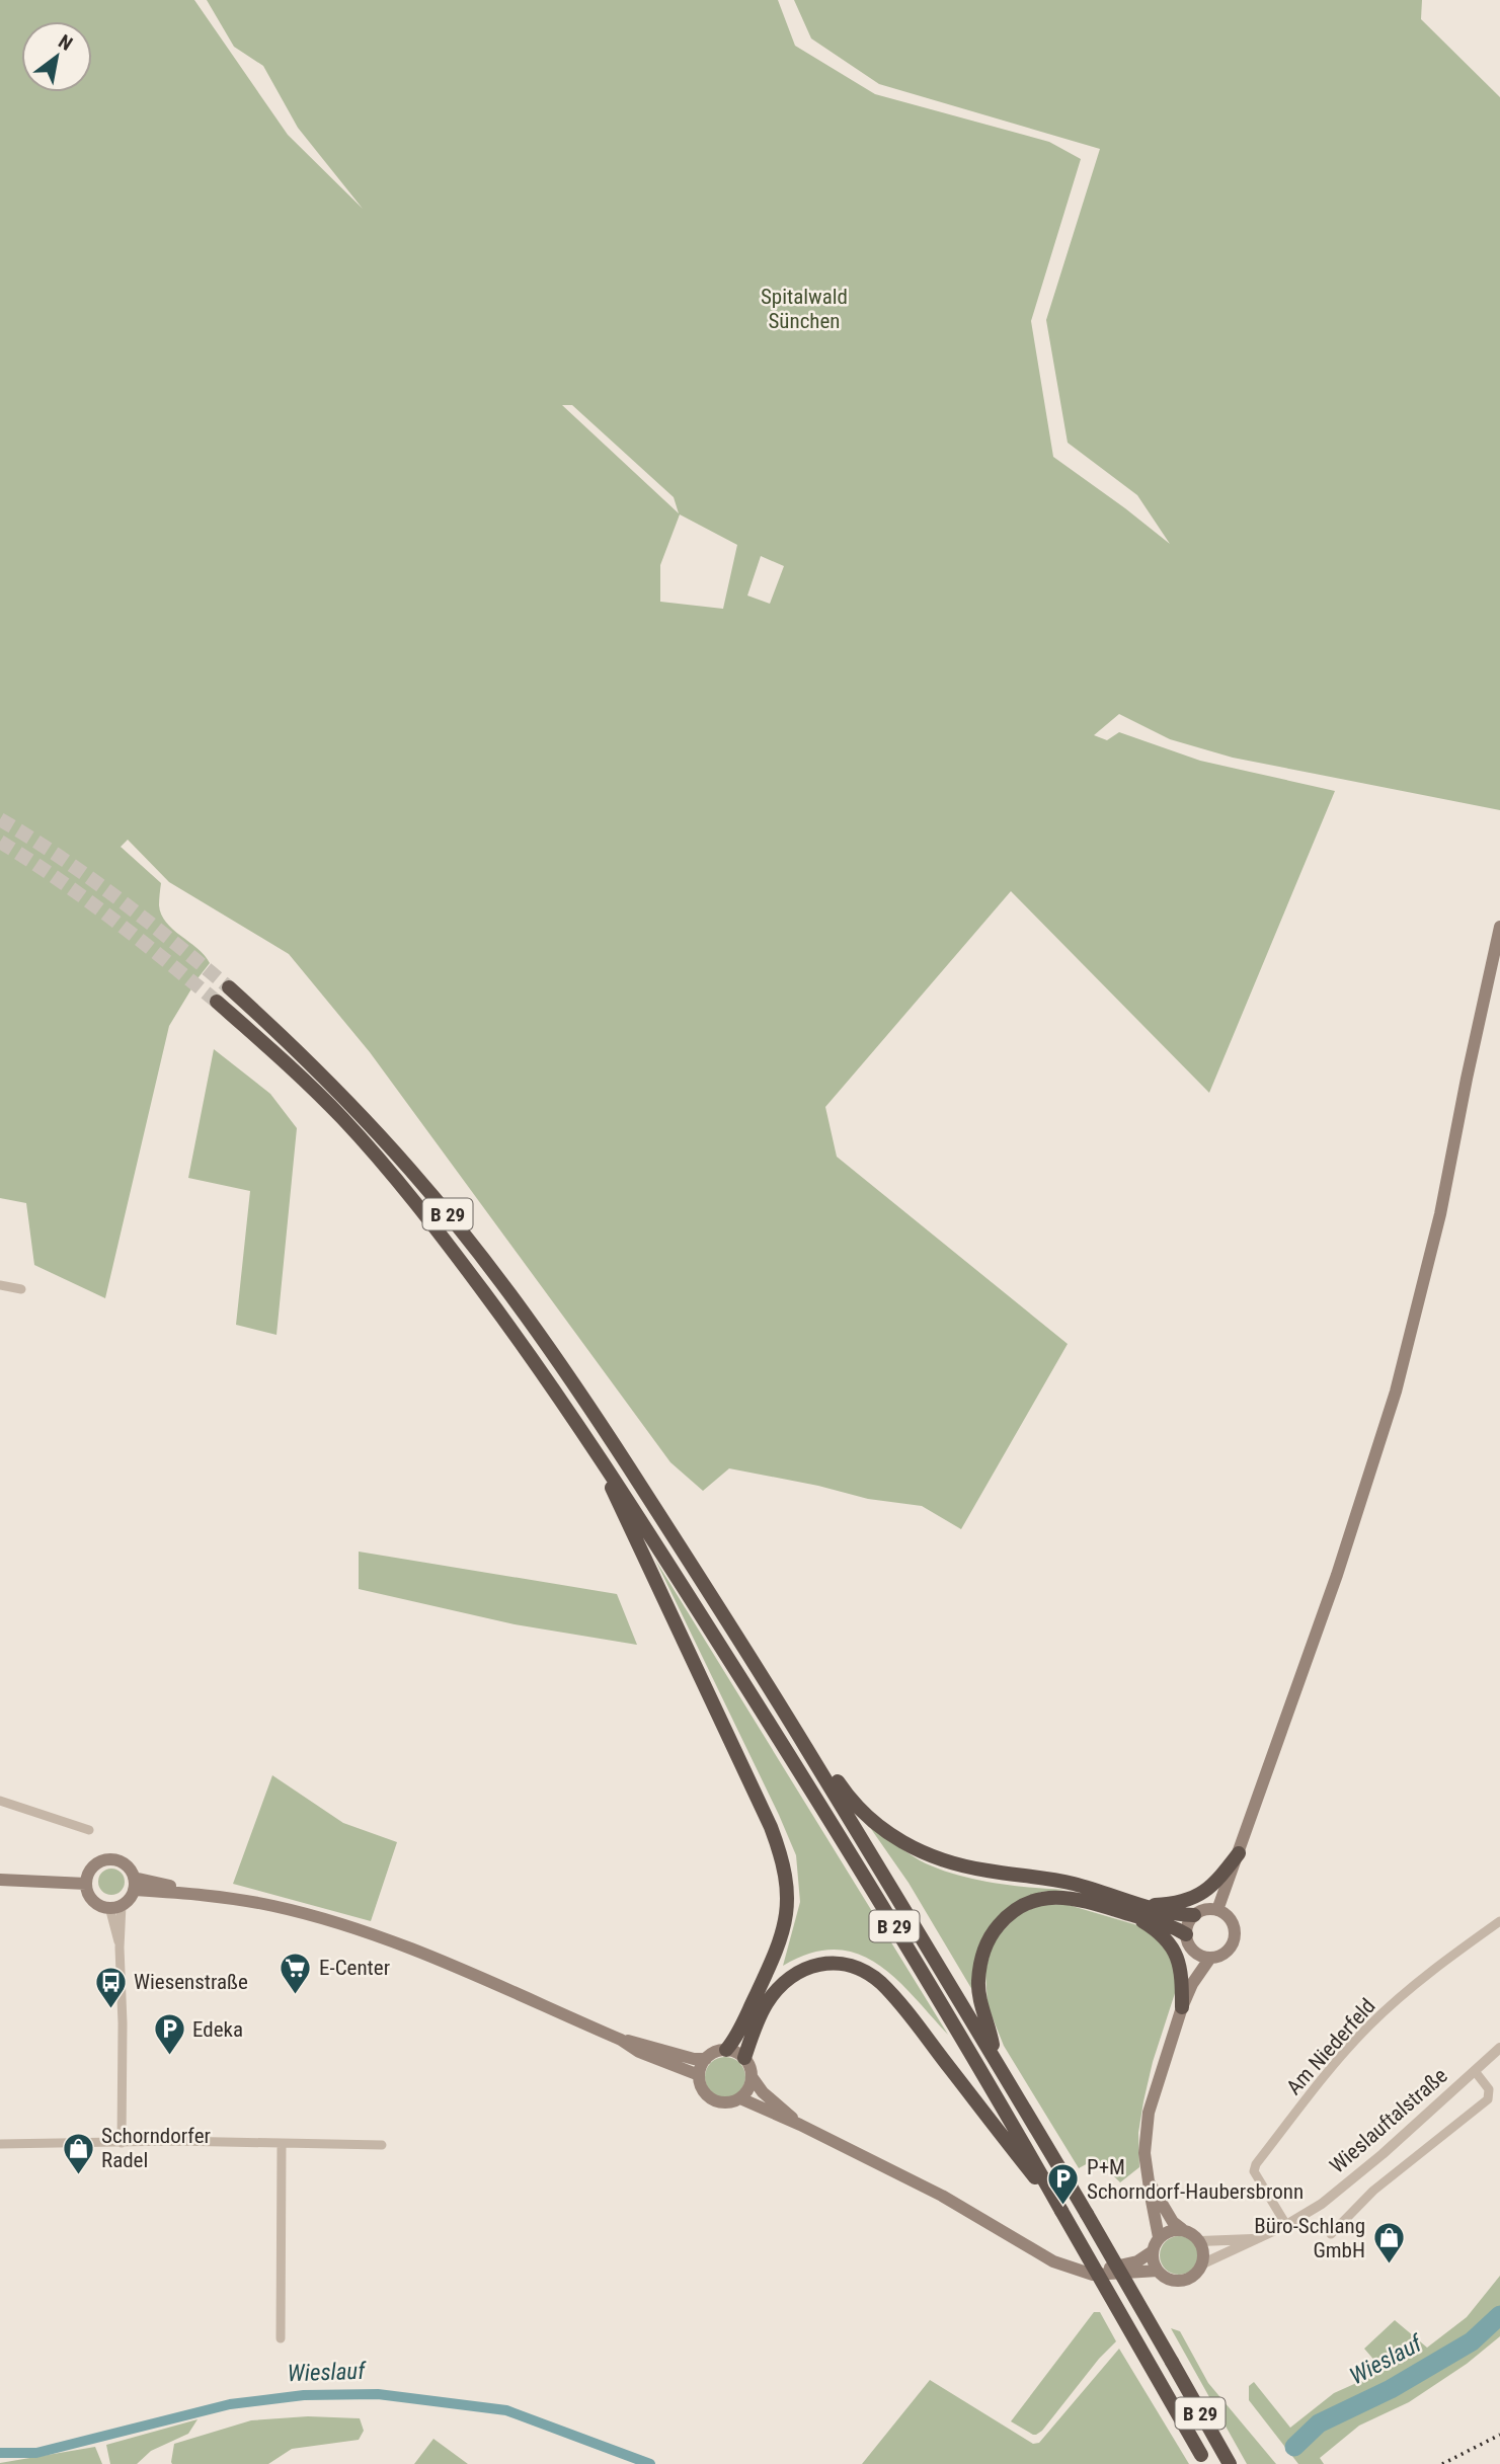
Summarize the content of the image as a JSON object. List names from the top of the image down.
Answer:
{
  "streets": {
    "highway": ["B 29"],
    "main road": ["Wieslauftalstraße"],
    "street": ["Am Niederfeld"]
  },
  "crossings": [
    ["Am Niederfeld", "Wieslauftalstraße"]
  ],
  "water": ["Wieslauf"],
  "parks": ["Spitalwald Sünchen"],
  "places": {
    "supermarket": ["E-Center"],
    "bus stop": ["Wiesenstraße"],
    "parking": ["Edeka", "P+M Schorndorf-Haubersbronn"],
    "shop": ["Schorndorfer Radel", "Büro-Schlang GmbH"]
  },
  "north": "top right"
}
